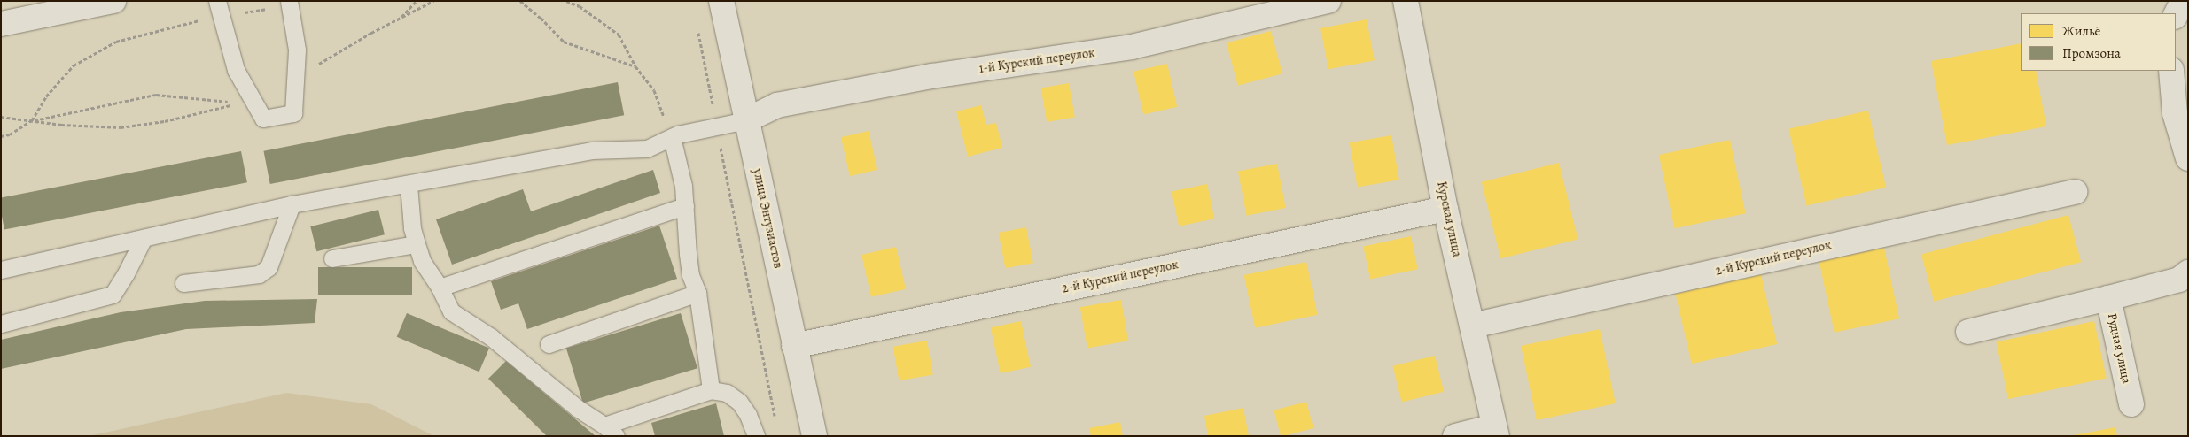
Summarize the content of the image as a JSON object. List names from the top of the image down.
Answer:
{
  "streets": {
    "street": [
      "1-й Курский переулок",
      "улица Энтузиастов",
      "Курская улица",
      "2-й Курский переулок",
      "Рудная улица"
    ]
  },
  "crossings": [
    ["1-й Курский переулок", "улица Энтузиастов"],
    ["улица Энтузиастов", "2-й Курский переулок"],
    ["Курская улица", "2-й Курский переулок"]
  ],
  "legend": ["Жильё", "Промзона"]
}
